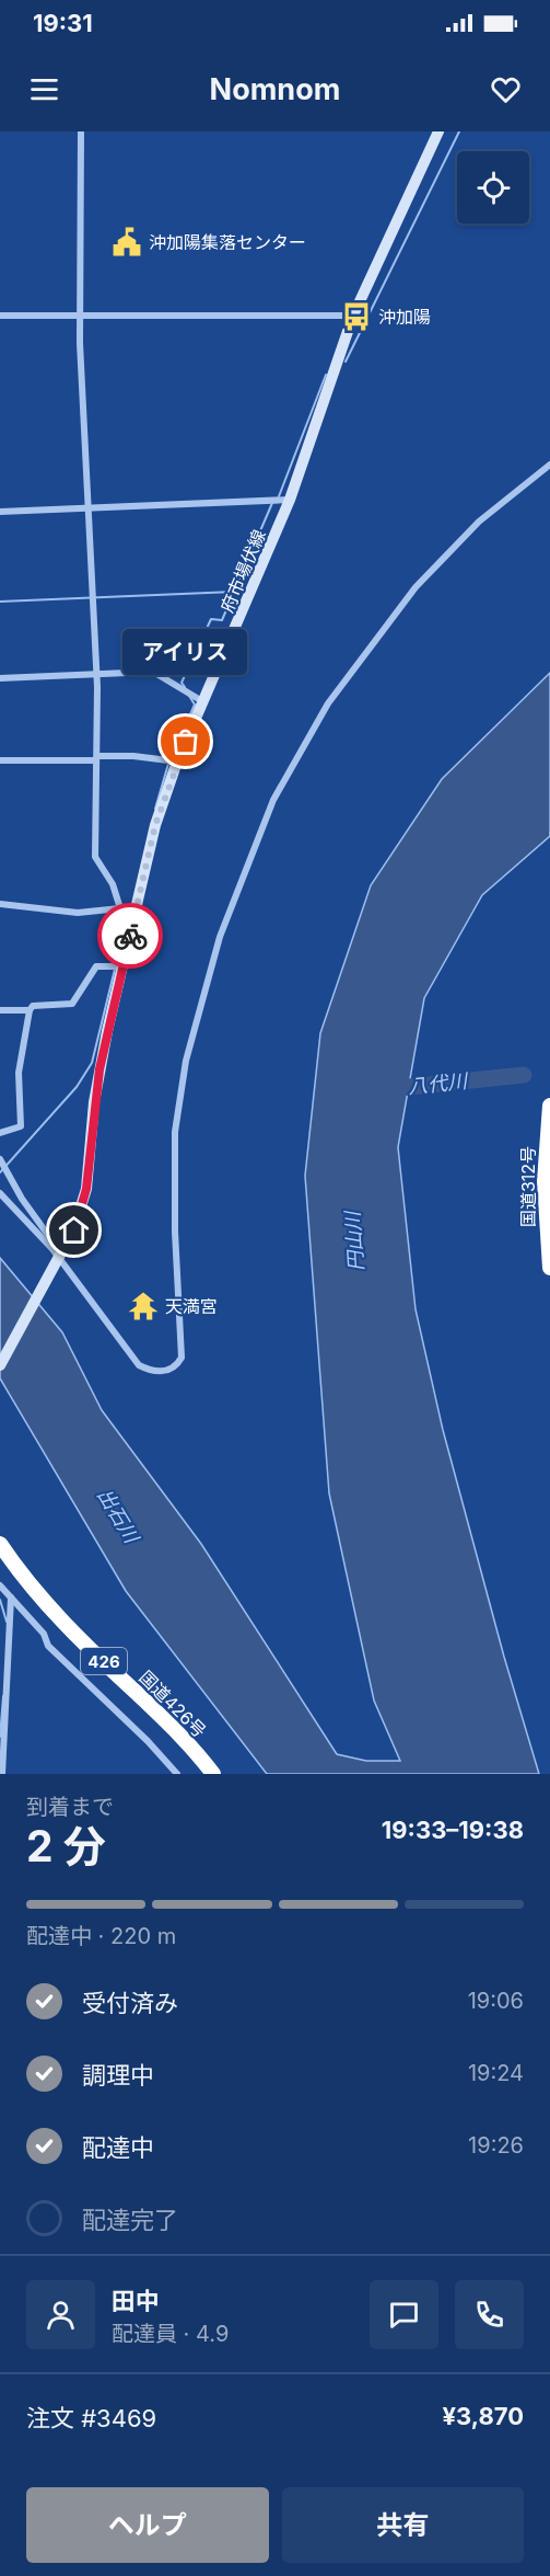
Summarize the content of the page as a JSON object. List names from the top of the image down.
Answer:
{
  "streets": {
    "highway": ["国道312号", "426", "国道426号"],
    "main road": ["府市場伏線"]
  },
  "water": ["八代川", "円山川", "出石川"],
  "places": {
    "public building": ["沖加陽集落センター"],
    "bus stop": ["沖加陽"],
    "other": ["アイリス"],
    "temple": ["天満宮"]
  },
  "page": {
    "status": "19:31",
    "header": "Nomnom",
    "bubble": "アイリス",
    "heading": ["2 分", "到着まで", "19:33–19:38"],
    "panel": [
      "田中",
      "配達員 · 4.9",
      "注文 #3469",
      "¥3,870"
    ],
    "bar": "配達中 · 220 m",
    "list": [
      ["受付済み", "19:06"],
      ["調理中", "19:24"],
      ["配達中", "19:26"],
      "配達完了"
    ],
    "buttons": ["ヘルプ", "共有"]
  }
}
